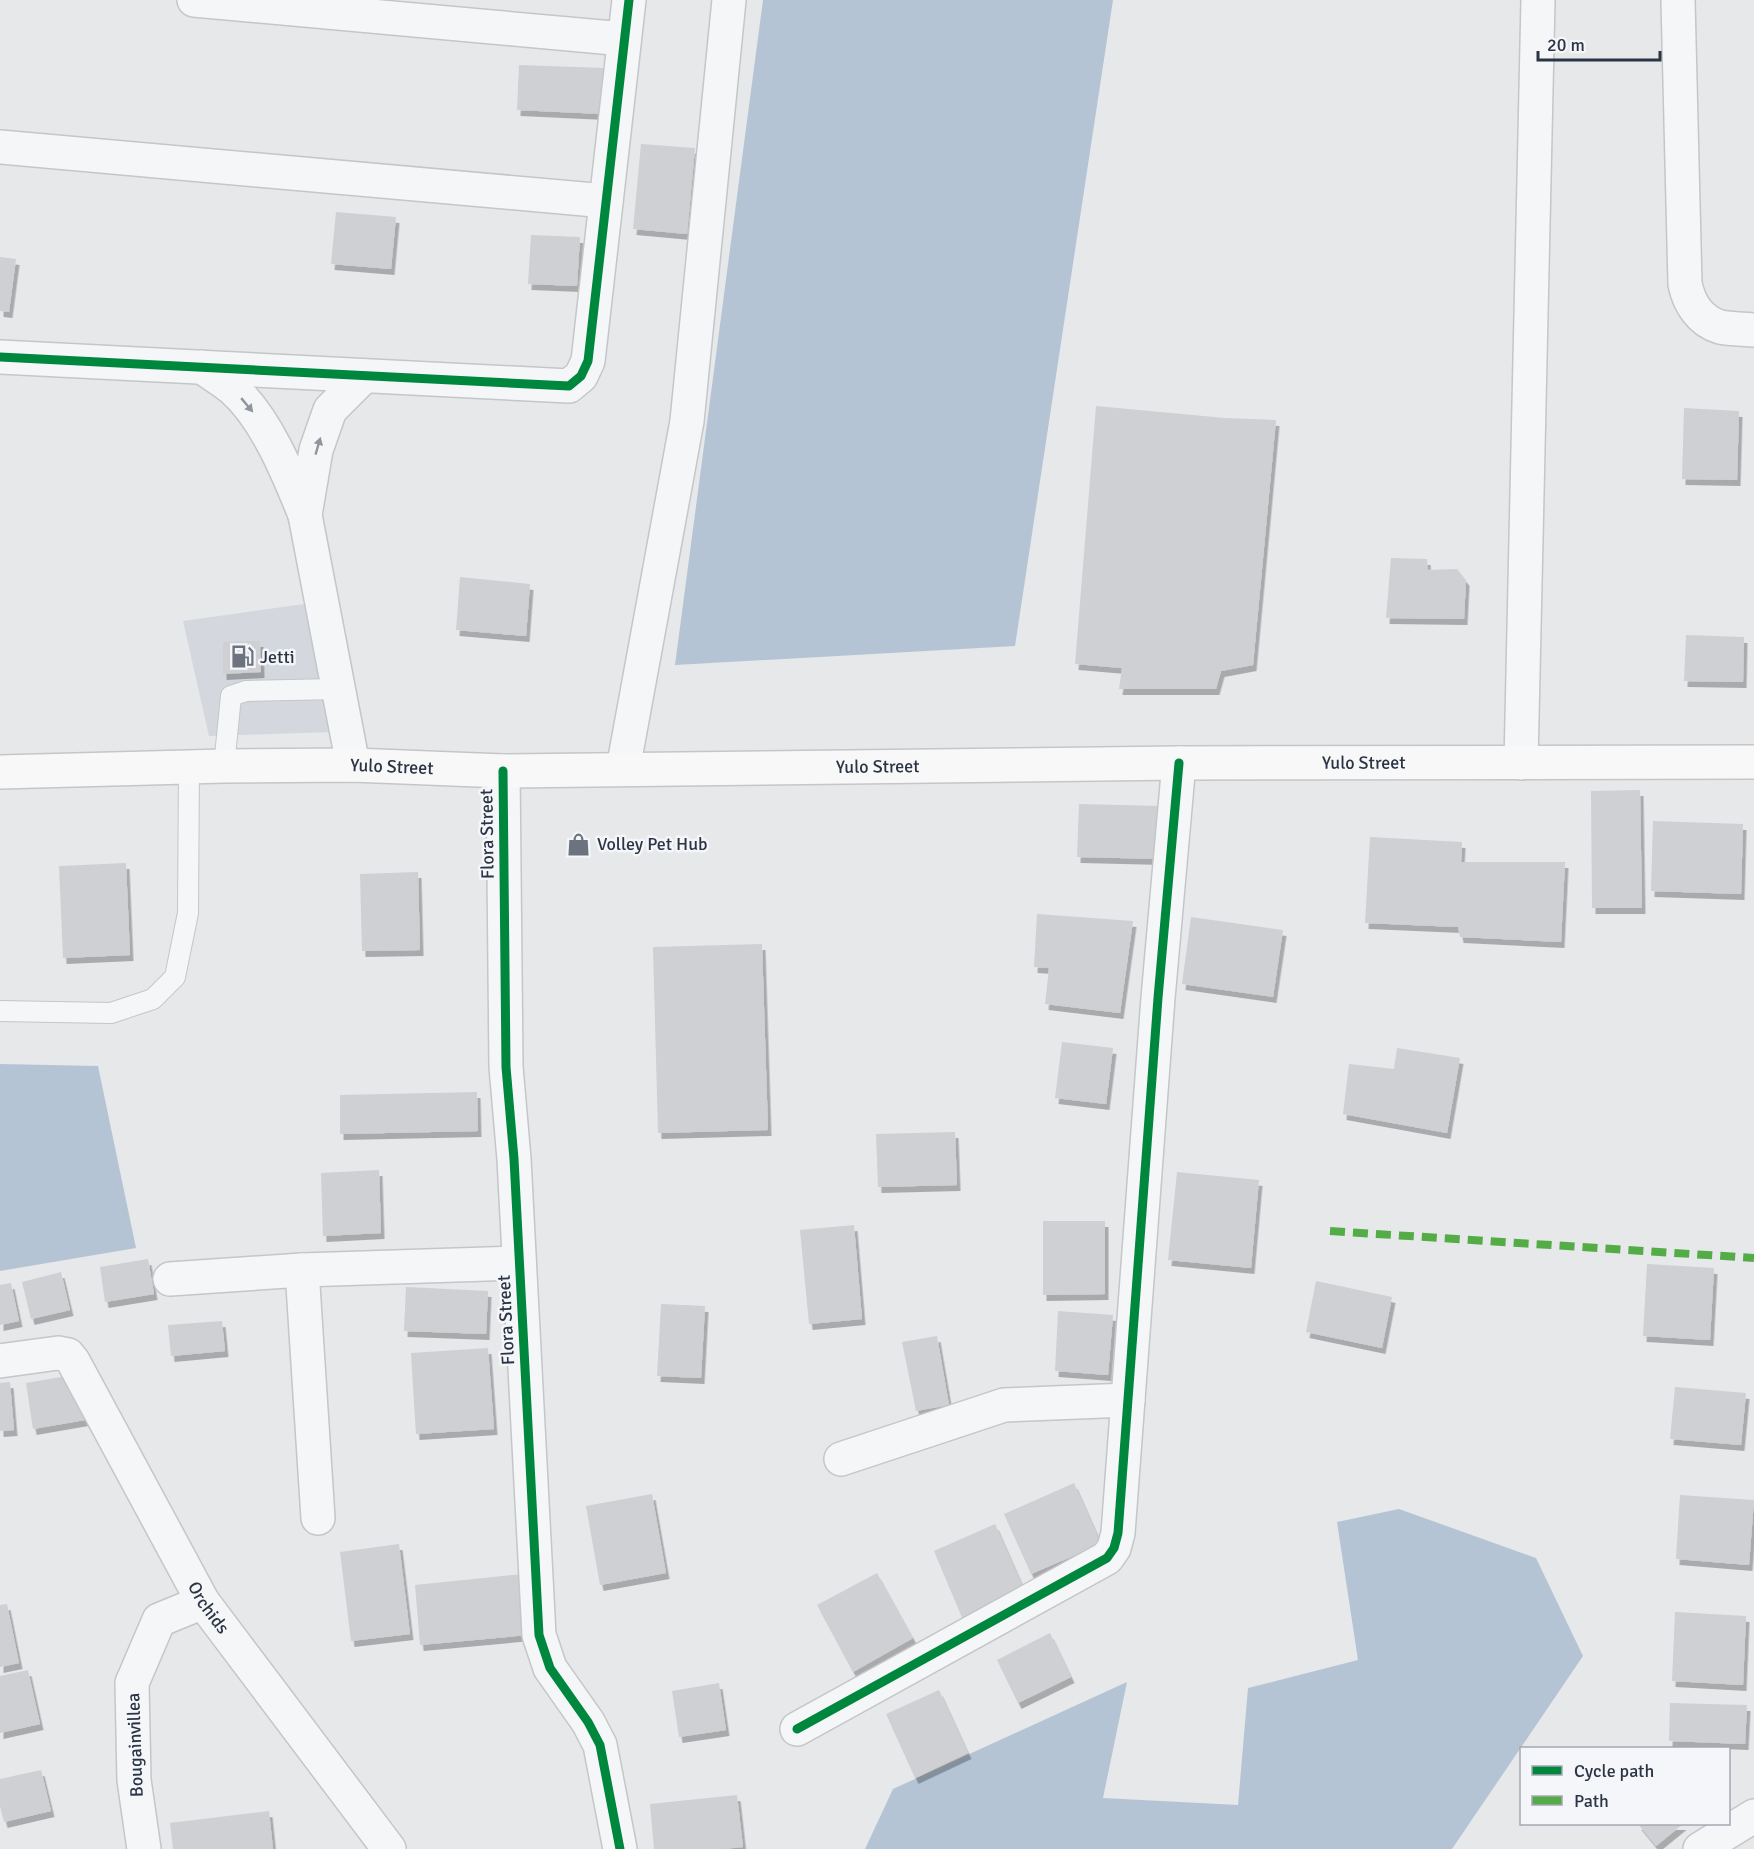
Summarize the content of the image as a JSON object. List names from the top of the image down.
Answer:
{
  "streets": {
    "main road": ["Yulo Street"],
    "street": ["Flora Street", "Orchids", "Bougainvillea"]
  },
  "crossings": [
    ["Yulo Street", "Flora Street"],
    ["Orchids", "Bougainvillea"]
  ],
  "places": {
    "fuel station": ["Jetti"],
    "shop": ["Volley Pet Hub"]
  },
  "legend": ["Cycle path", "Path"],
  "scale_bar": "20 m"
}
